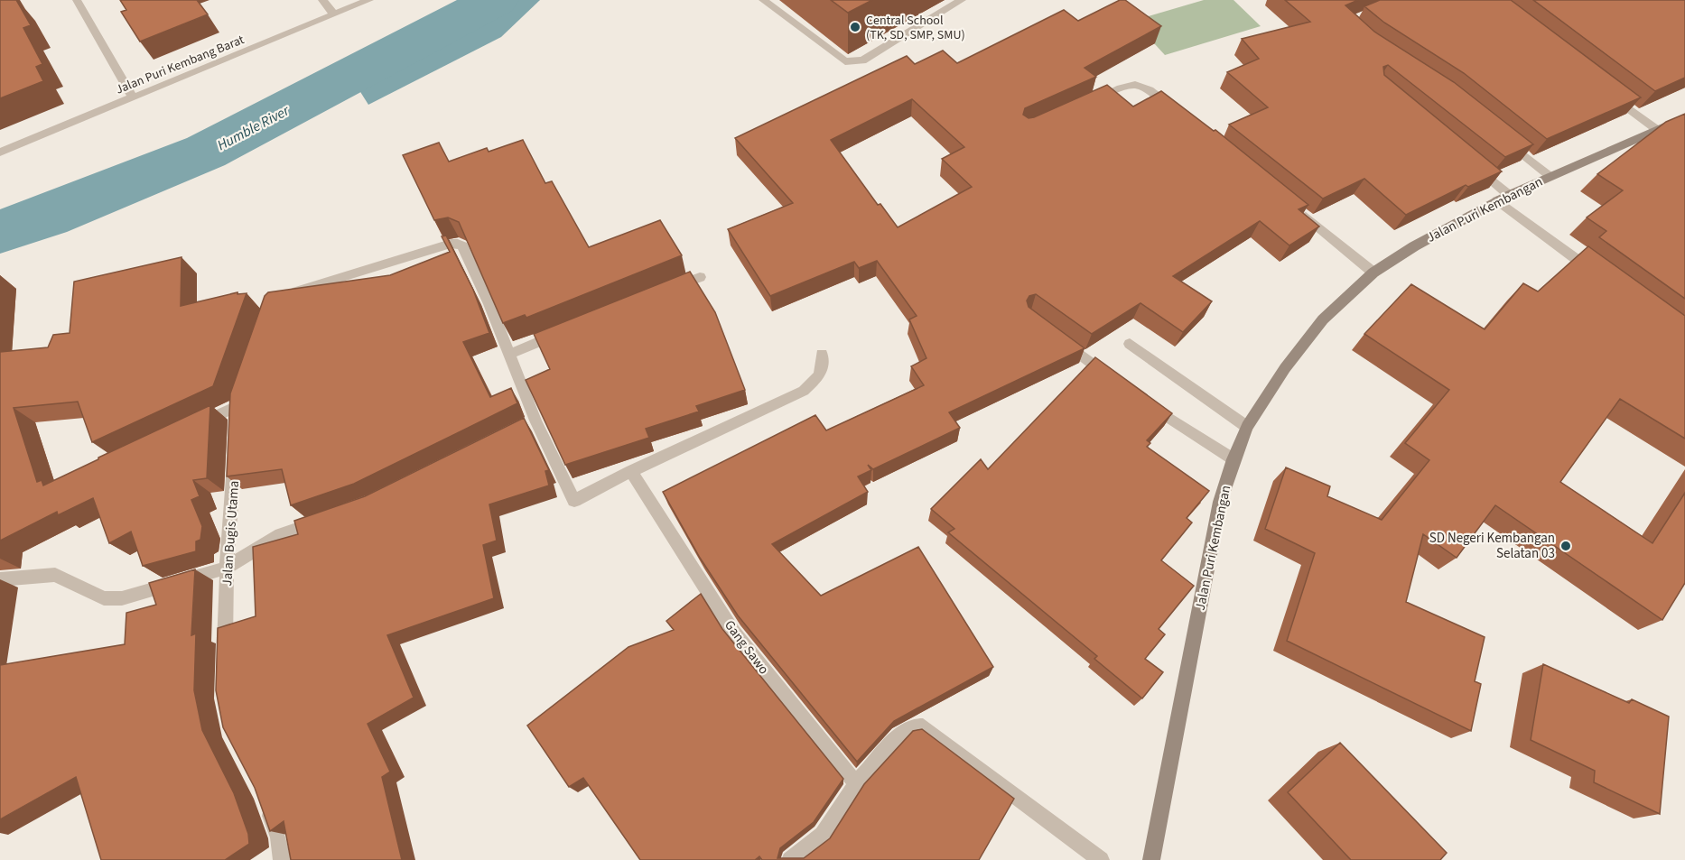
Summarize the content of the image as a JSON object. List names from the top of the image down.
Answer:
{
  "streets": {
    "main road": ["Jalan Puri Kembangan"],
    "street": ["Jalan Puri Kembang Barat", "Jalan Bugis Utama", "Gang Sawo"]
  },
  "water": ["Humble River"],
  "places": ["Central School (TK, SD, SMP, SMU)", "SD Negeri Kembangan Selatan 03"]
}
